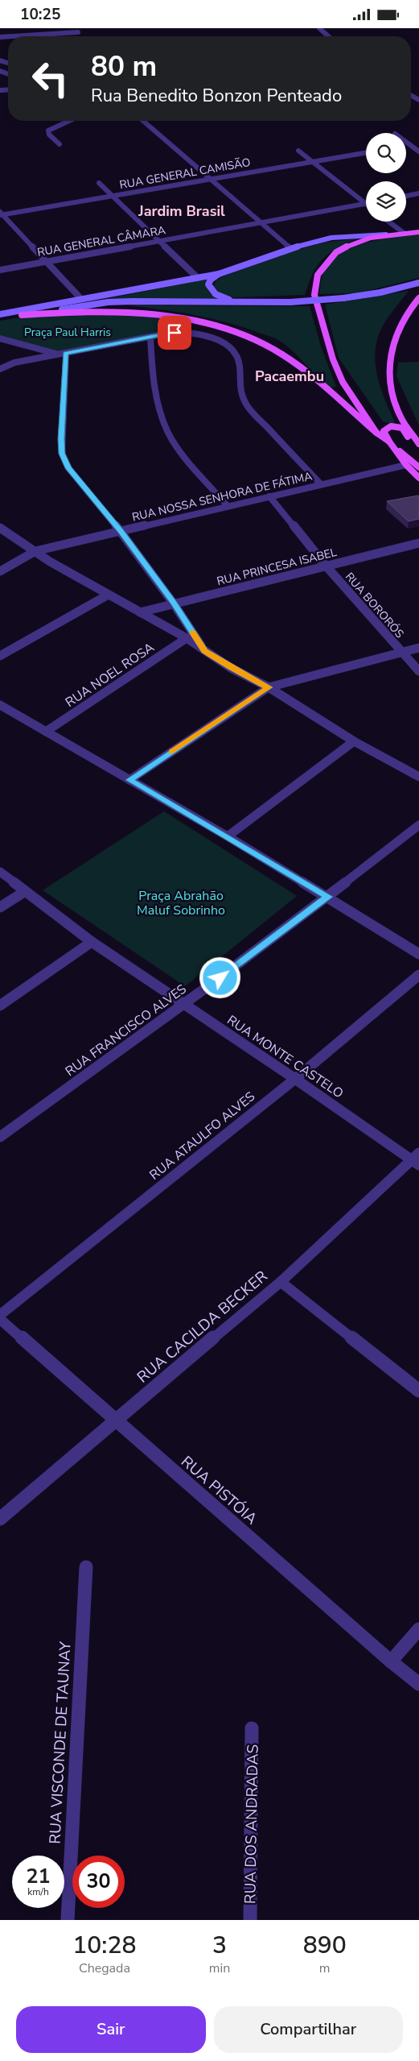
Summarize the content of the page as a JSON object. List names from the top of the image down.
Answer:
{
  "streets": {
    "street": [
      "RUA GENERAL CAMISÃO",
      "RUA GENERAL CÂMARA",
      "RUA NOSSA SENHORA DE FÁTIMA",
      "RUA PRINCESA ISABEL",
      "RUA BORORÓS",
      "RUA NOEL ROSA",
      "RUA FRANCISCO ALVES",
      "RUA MONTE CASTELO",
      "RUA ATAULFO ALVES",
      "RUA CACILDA BECKER",
      "RUA PISTÓIA",
      "RUA VISCONDE DE TAUNAY",
      "RUA DOS ANDRADAS"
    ]
  },
  "crossings": [
    ["RUA NOSSA SENHORA DE FÁTIMA", "RUA BORORÓS"],
    ["RUA PRINCESA ISABEL", "RUA BORORÓS"],
    ["RUA FRANCISCO ALVES", "RUA MONTE CASTELO"],
    ["RUA MONTE CASTELO", "RUA ATAULFO ALVES"],
    ["RUA MONTE CASTELO", "RUA CACILDA BECKER"],
    ["RUA CACILDA BECKER", "RUA PISTÓIA"]
  ],
  "districts": ["Jardim Brasil", "Pacaembu"],
  "parks": ["Praça Paul Harris", "Praça Abrahão Maluf Sobrinho"],
  "page": {
    "status": "10:25",
    "turn": ["80 m", "Rua Benedito Bonzon Penteado"],
    "speed": "21 km/h",
    "limit": "30",
    "eta": [
      "10:28",
      "Chegada",
      "3",
      "min",
      "890",
      "m"
    ],
    "buttons": ["Sair", "Compartilhar"]
  }
}
